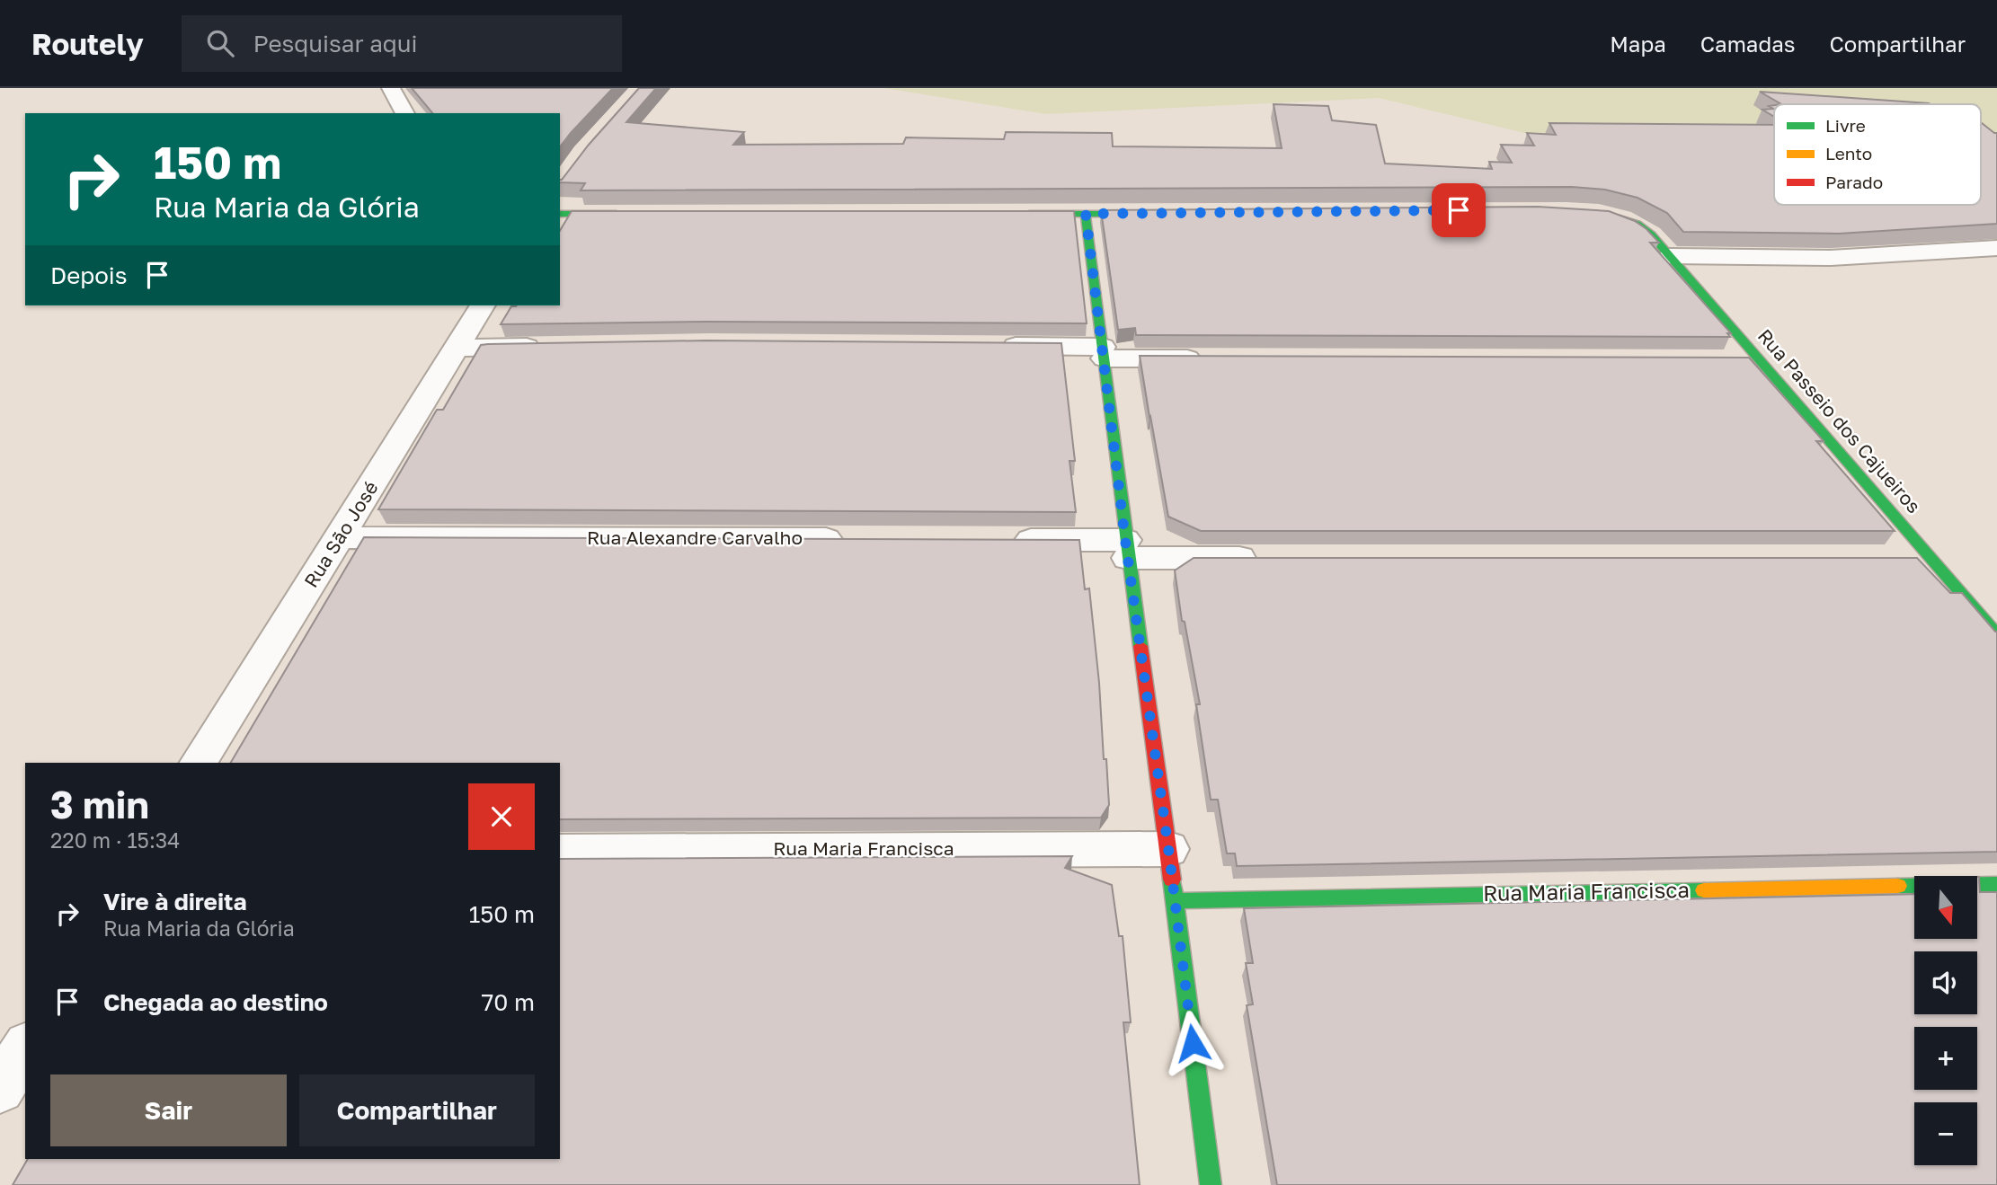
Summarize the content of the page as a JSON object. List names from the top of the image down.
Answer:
{
  "streets": {
    "street": [
      "Rua Passeio dos Cajueiros",
      "Rua São José",
      "Rua Alexandre Carvalho",
      "Rua Maria Francisca"
    ]
  },
  "crossings": [
    ["Rua São José", "Rua Alexandre Carvalho"]
  ],
  "legend": ["Livre", "Lento", "Parado"],
  "north": "bottom",
  "page": {
    "header": "Routely",
    "search": "Pesquisar aqui",
    "nav": ["Mapa", "Camadas", "Compartilhar"],
    "turn": ["150 m", "Rua Maria da Glória"],
    "then": "Depois",
    "heading": ["3 min", "220 m · 15:34"],
    "list": [
      {
        "name": "Vire à direita",
        "note": "Rua Maria da Glória",
        "value": "150 m"
      },
      {
        "name": "Chegada ao destino",
        "value": "70 m"
      }
    ],
    "map_buttons": ["+", "−"],
    "buttons": ["Sair", "Compartilhar"]
  }
}
